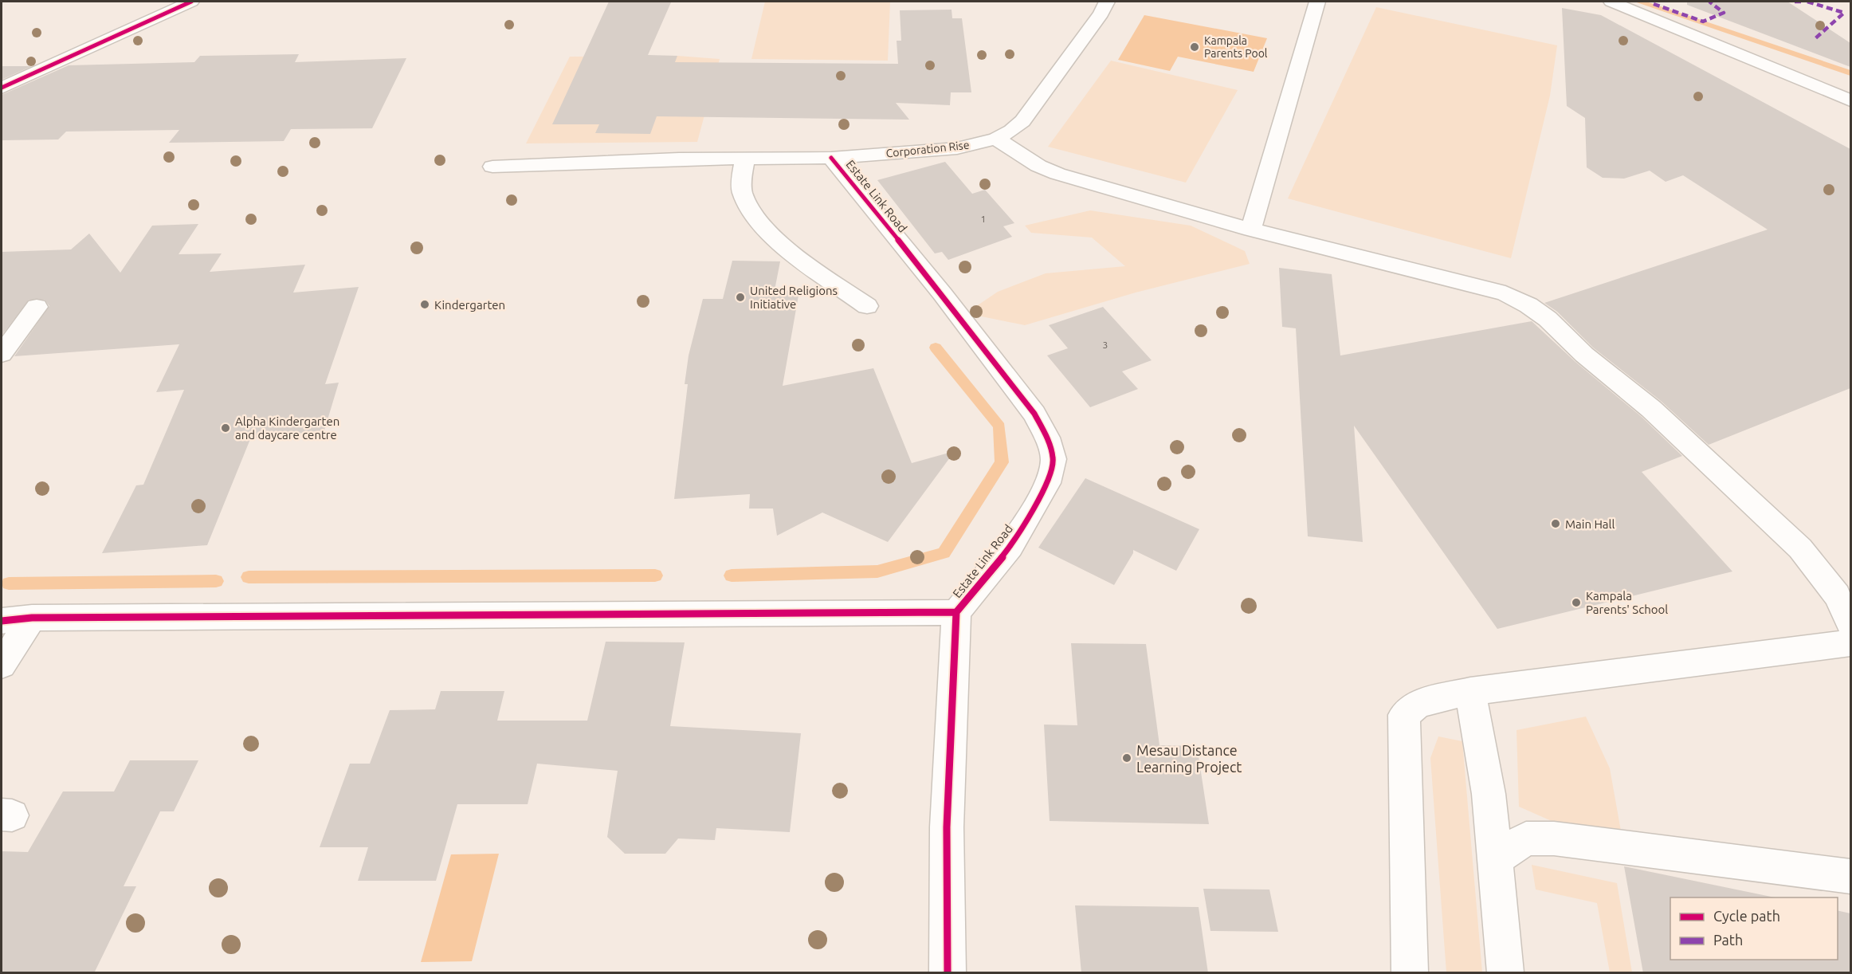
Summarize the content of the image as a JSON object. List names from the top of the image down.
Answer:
{
  "streets": {
    "street": ["Corporation Rise", "Estate Link Road"]
  },
  "crossings": [
    ["Corporation Rise", "Estate Link Road"]
  ],
  "places": [
    "Kampala Parents Pool",
    "United Religions Initiative",
    "Kindergarten",
    "Alpha Kindergarten and daycare centre",
    "Main Hall",
    "Kampala Parents' School",
    "Mesau Distance Learning Project"
  ],
  "house_numbers": ["1", "3"],
  "legend": ["Cycle path", "Path"]
}
